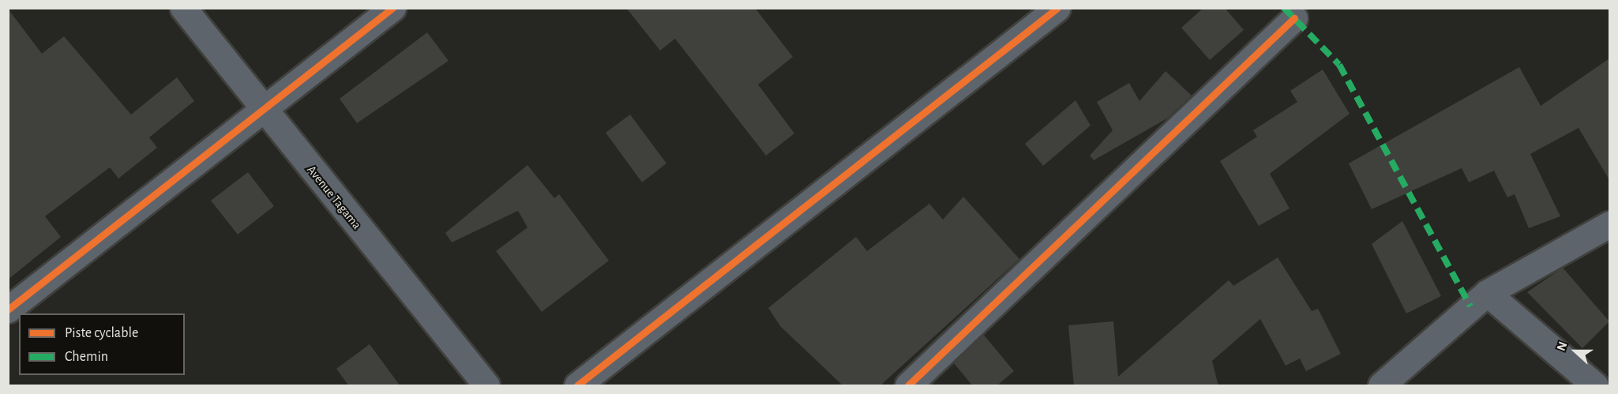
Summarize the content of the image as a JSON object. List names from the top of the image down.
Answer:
{
  "streets": {
    "street": ["Avenue Tagama"]
  },
  "legend": ["Piste cyclable", "Chemin"],
  "north": "left"
}
